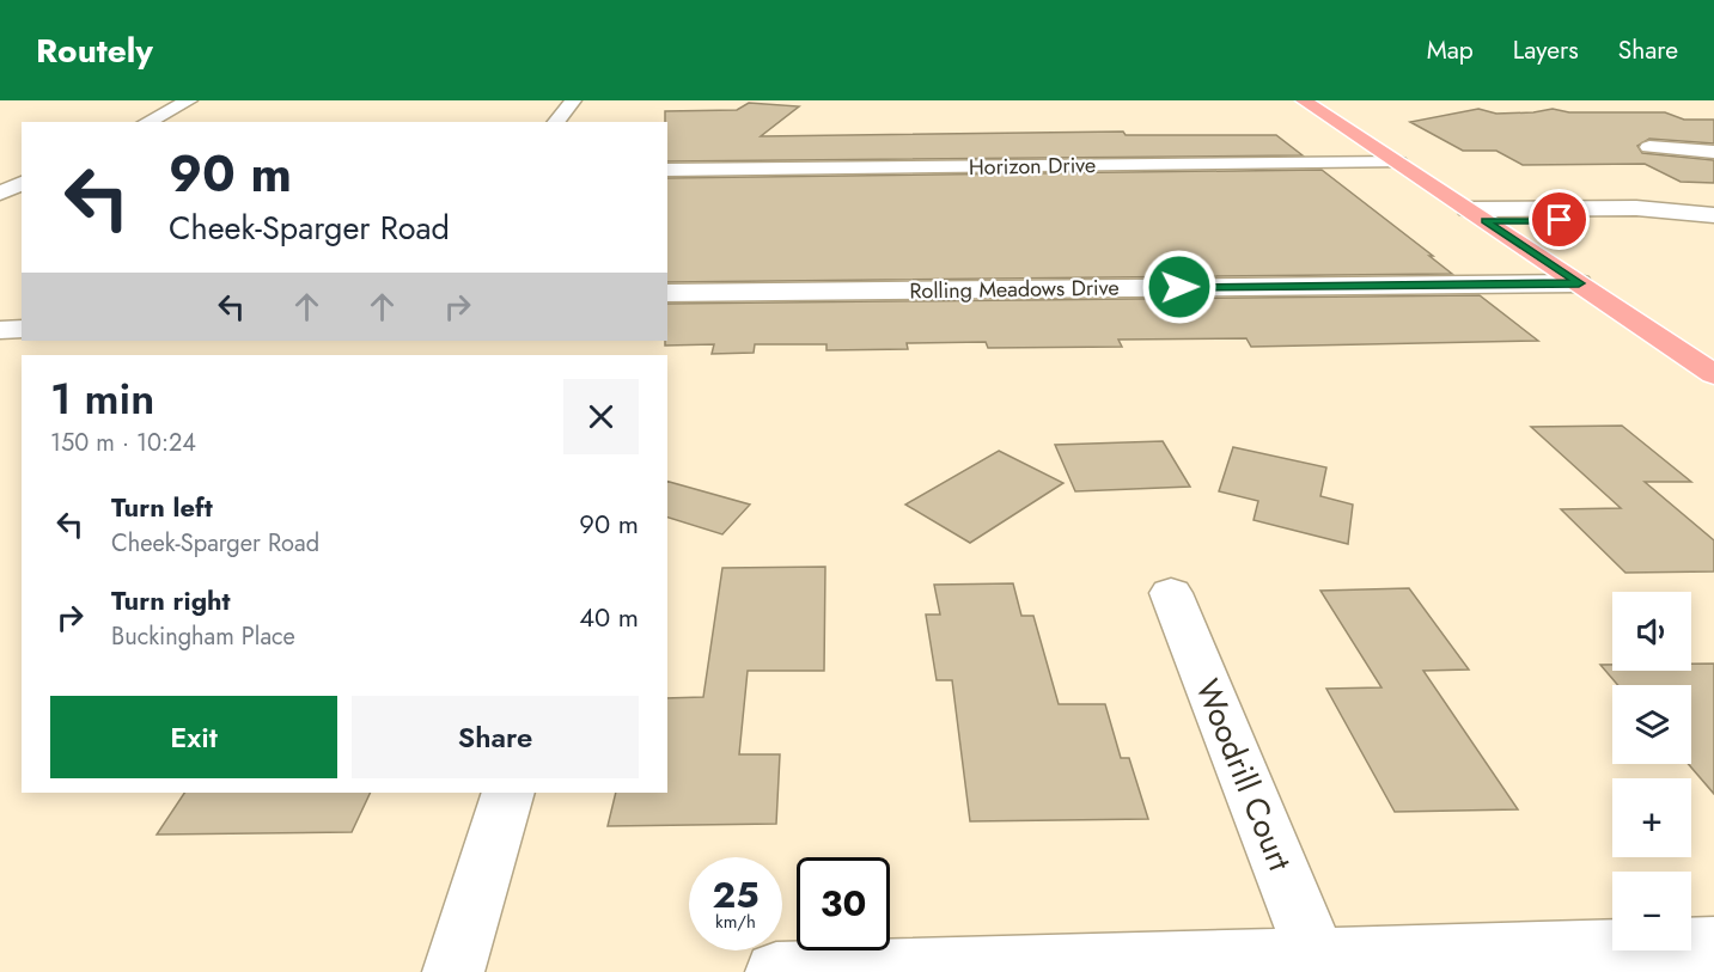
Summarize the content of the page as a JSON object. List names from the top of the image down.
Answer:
{
  "streets": {
    "street": ["Horizon Drive", "Rolling Meadows Drive", "Woodrill Court"]
  },
  "page": {
    "header": "Routely",
    "nav": ["Map", "Layers", "Share"],
    "turn": ["90 m", "Cheek-Sparger Road"],
    "heading": ["1 min", "150 m · 10:24"],
    "list": [
      {
        "name": "Turn left",
        "note": "Cheek-Sparger Road",
        "value": "90 m"
      },
      {
        "name": "Turn right",
        "note": "Buckingham Place",
        "value": "40 m"
      }
    ],
    "map_buttons": ["+", "−"],
    "buttons": ["Exit", "Share"],
    "speed": "25 km/h",
    "limit": "30"
  }
}
